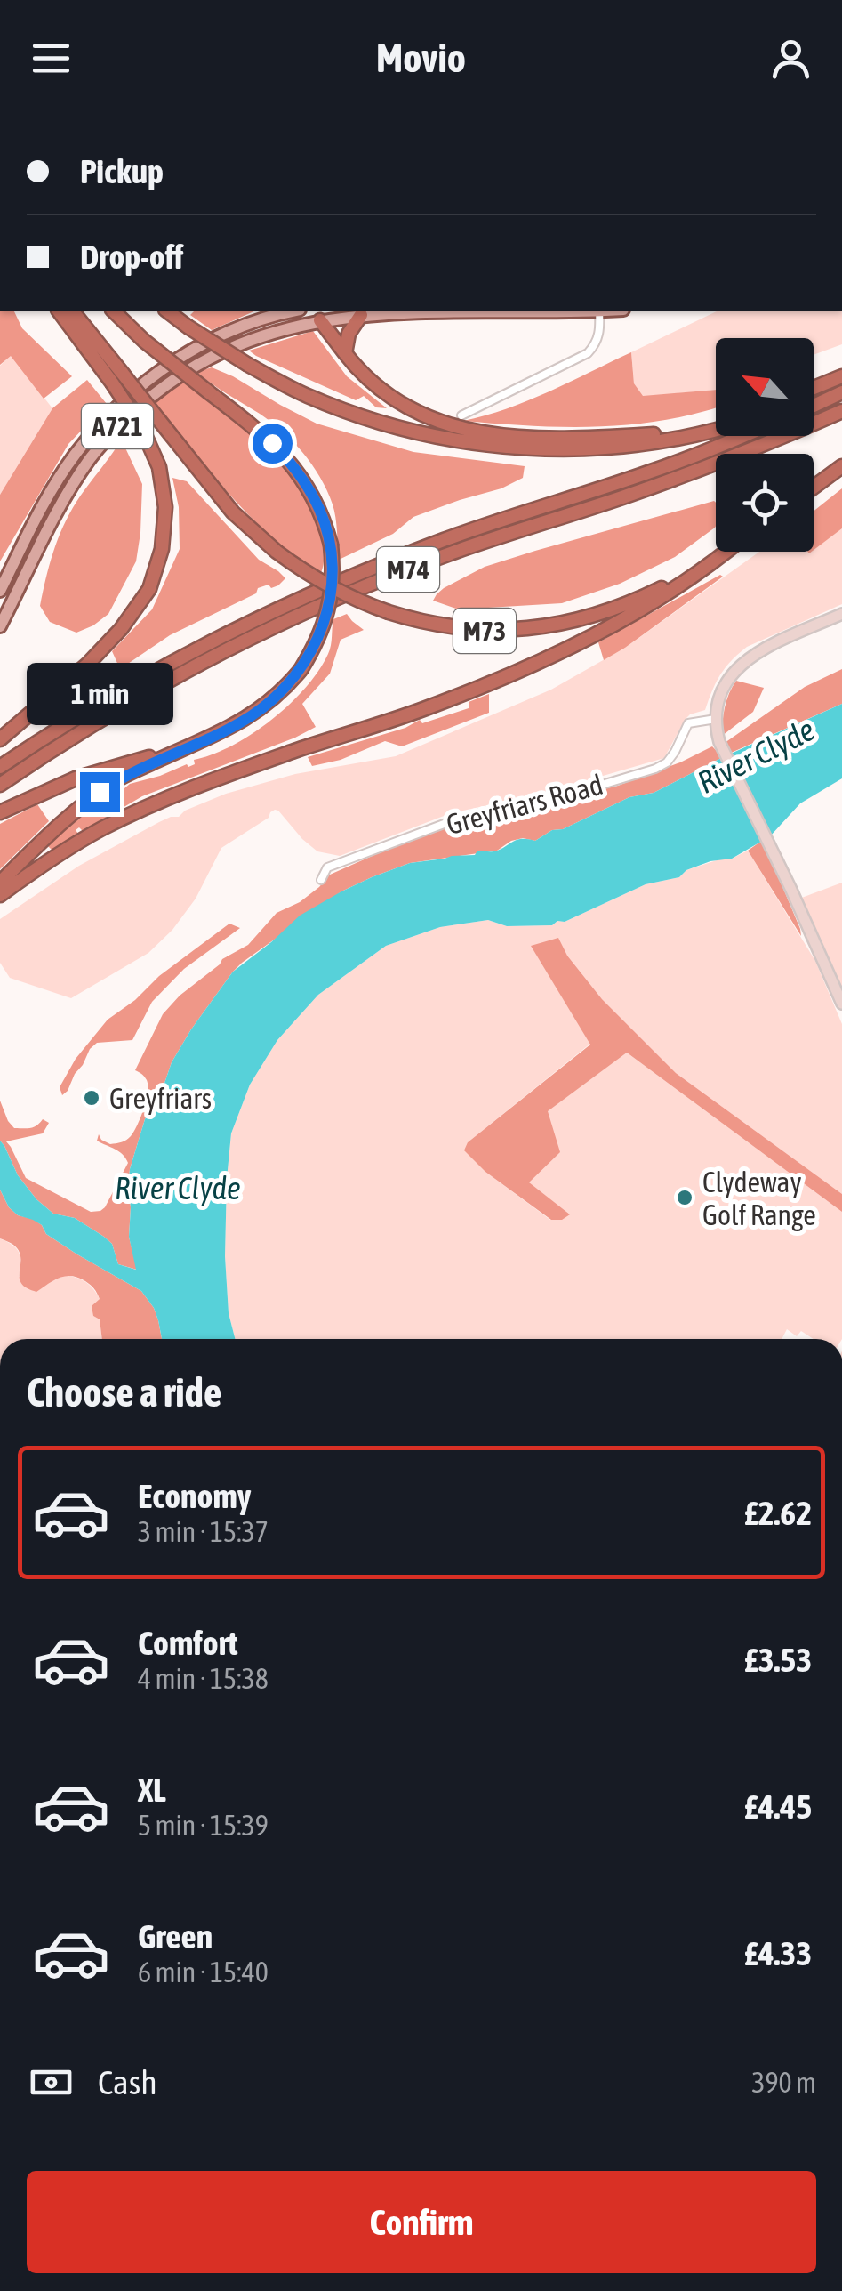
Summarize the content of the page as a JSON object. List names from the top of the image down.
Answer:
{
  "streets": {
    "highway": ["M74", "M73"],
    "main road": ["A721"],
    "street": ["Greyfriars Road"]
  },
  "water": ["River Clyde"],
  "places": ["Greyfriars", "Clydeway Golf Range"],
  "north": "top left",
  "page": {
    "header": "Movio",
    "banner": ["Pickup", "Drop-off"],
    "bubble": "1 min",
    "heading": "Choose a ride",
    "list": [
      {
        "name": "Economy",
        "note": "3 min · 15:37",
        "value": "£2.62"
      },
      {
        "name": "Comfort",
        "note": "4 min · 15:38",
        "value": "£3.53"
      },
      {
        "name": "XL",
        "note": "5 min · 15:39",
        "value": "£4.45"
      },
      {
        "name": "Green",
        "note": "6 min · 15:40",
        "value": "£4.33"
      }
    ],
    "pay": ["Cash", "390 m"],
    "buttons": "Confirm"
  }
}
